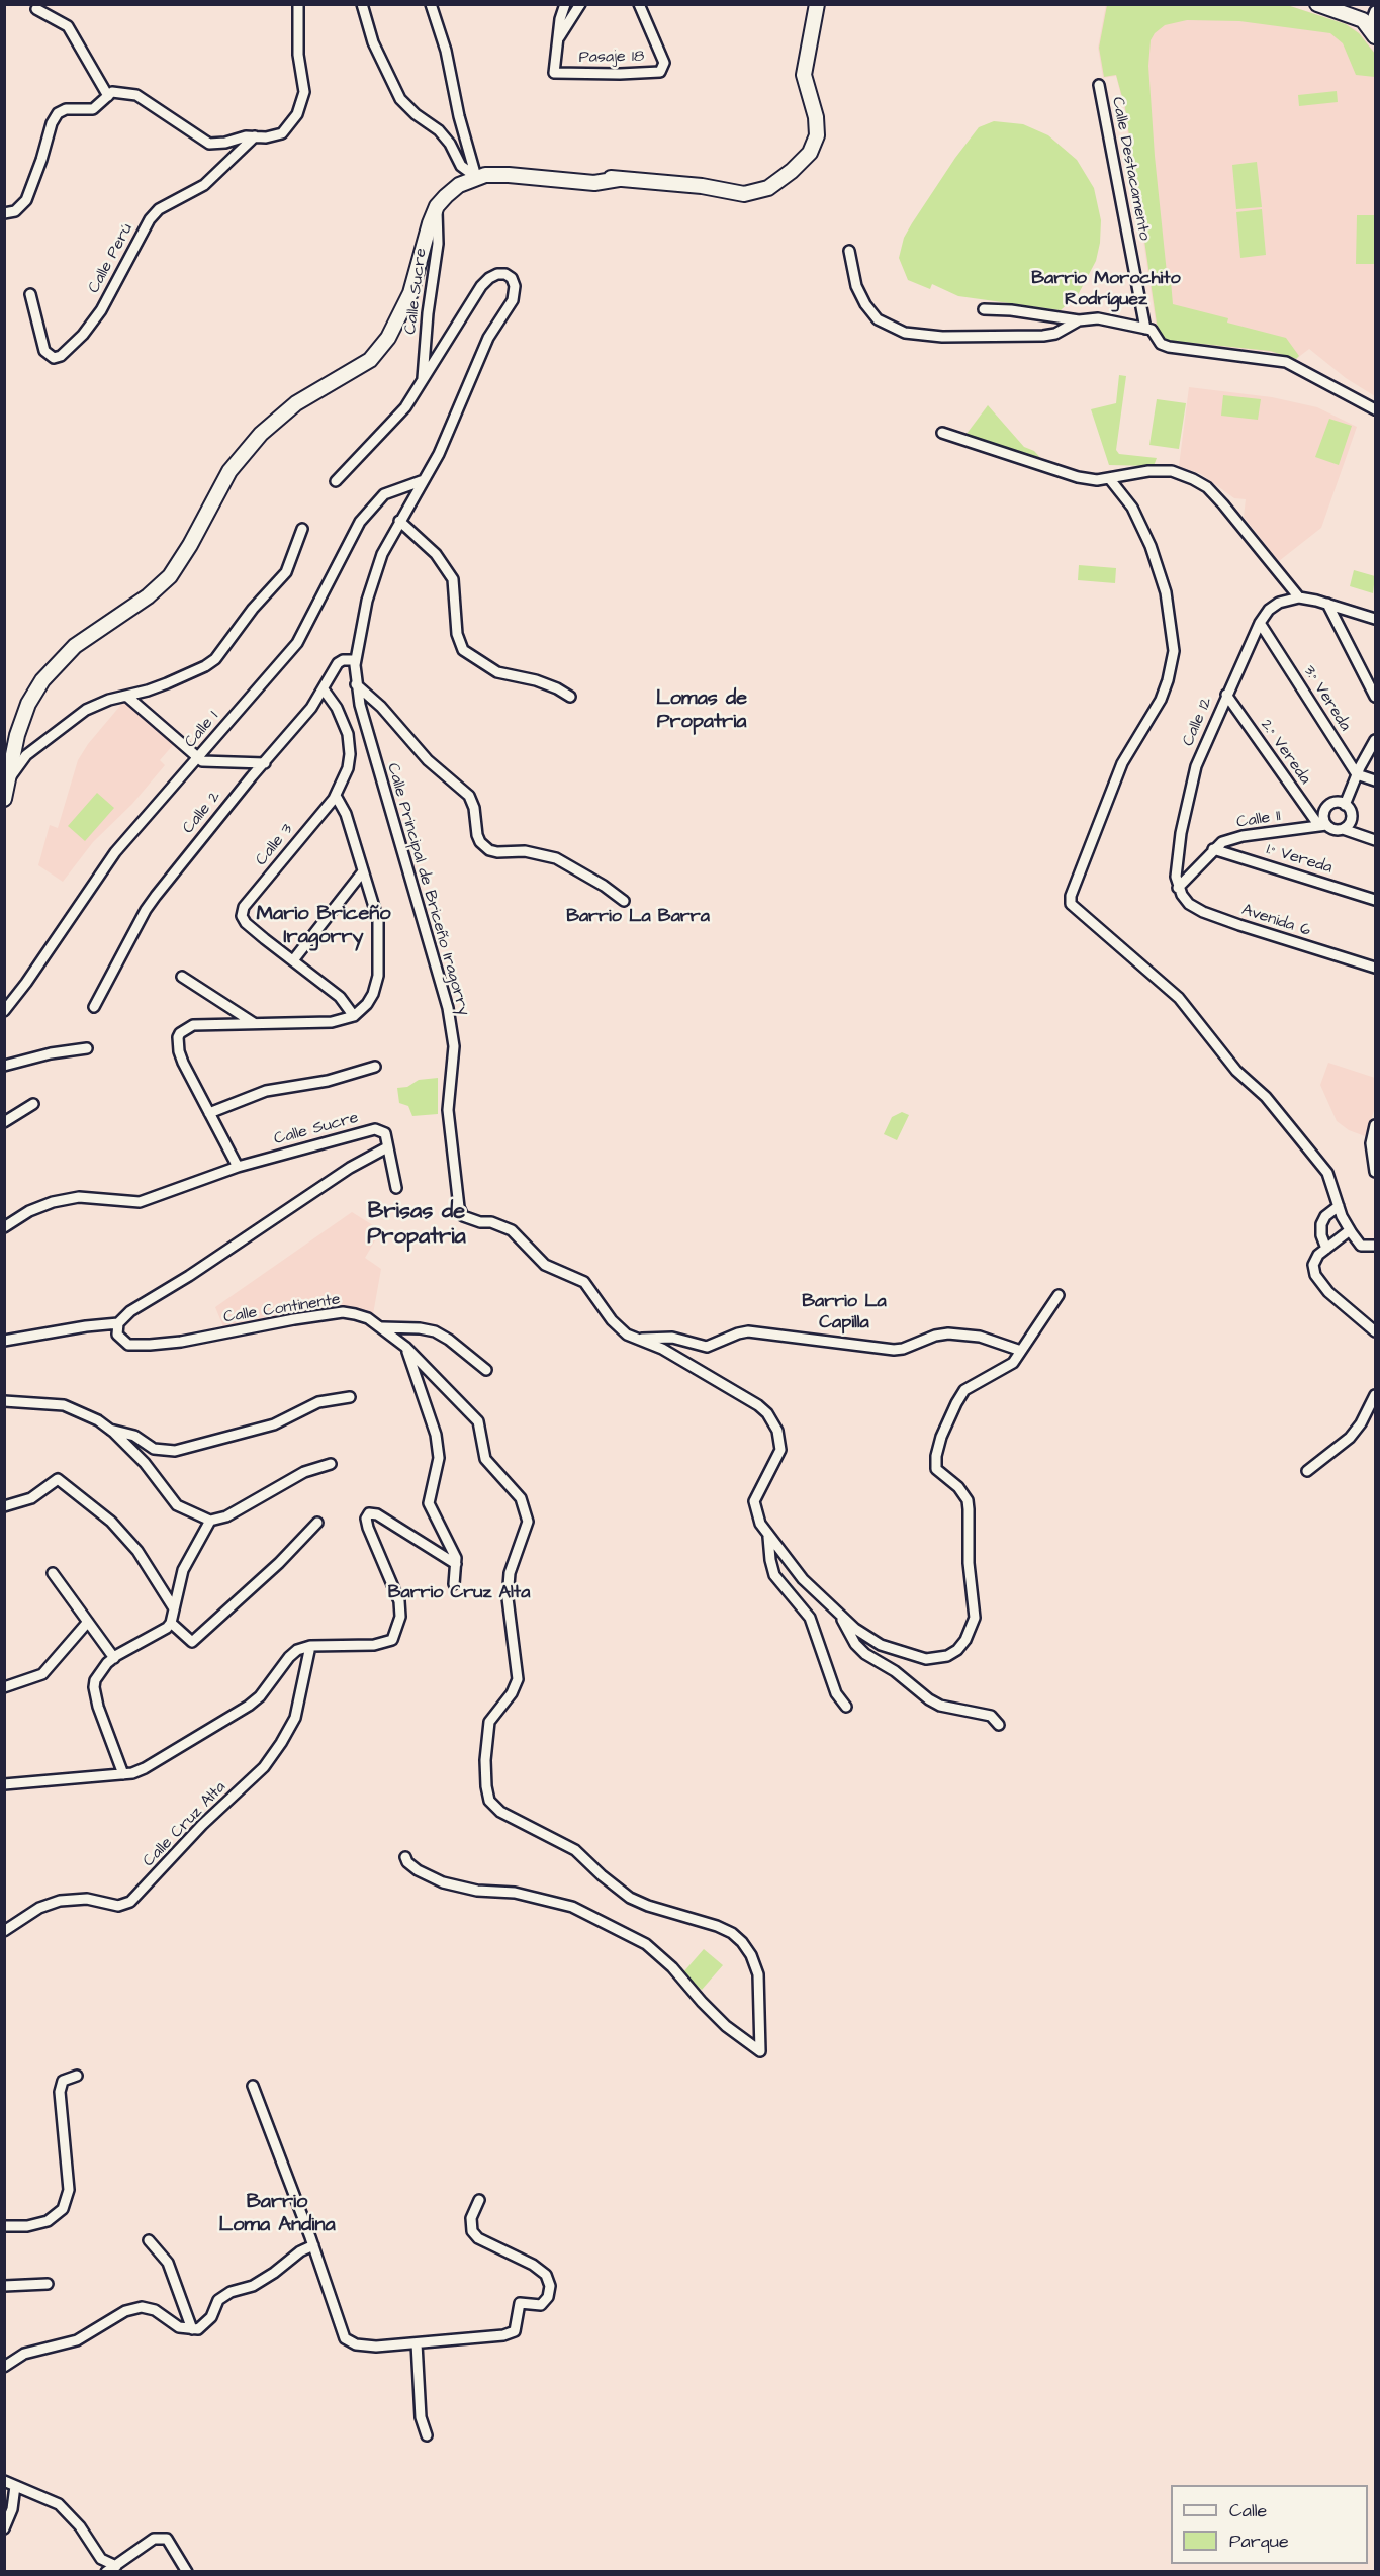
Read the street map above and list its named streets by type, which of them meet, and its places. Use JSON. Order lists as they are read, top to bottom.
{
  "streets": {
    "street": [
      "Pasaje 18",
      "Calle Destacamento",
      "Calle Perú",
      "Calle Sucre",
      "3.° Vereda",
      "Calle 12",
      "Calle 1",
      "2.° Vereda",
      "Calle 2",
      "Calle 11",
      "Calle 3",
      "1.° Vereda",
      "Calle Principal de Briceño Iragorry",
      "Avenida 6",
      "Calle Continente",
      "Calle Cruz Alta"
    ]
  },
  "crossings": [
    ["Calle Sucre", "Calle Principal de Briceño Iragorry"],
    ["3.° Vereda", "Calle 12"],
    ["Calle 12", "2.° Vereda"],
    ["Calle 12", "Calle 11"],
    ["Calle 12", "Avenida 6"],
    ["Calle 1", "Calle Principal de Briceño Iragorry"],
    ["2.° Vereda", "Calle 11"],
    ["Calle 2", "Calle 3"],
    ["Calle 2", "Calle Principal de Briceño Iragorry"],
    ["Calle 11", "1.° Vereda"],
    ["Calle 11", "Avenida 6"]
  ],
  "districts": [
    "Barrio Morochito Rodríguez",
    "Lomas de Propatria",
    "Mario Briceño Iragorry",
    "Barrio La Barra",
    "Brisas de Propatria",
    "Barrio La Capilla",
    "Barrio Cruz Alta",
    "Barrio Loma Andina"
  ],
  "legend": ["Calle", "Parque"]
}
